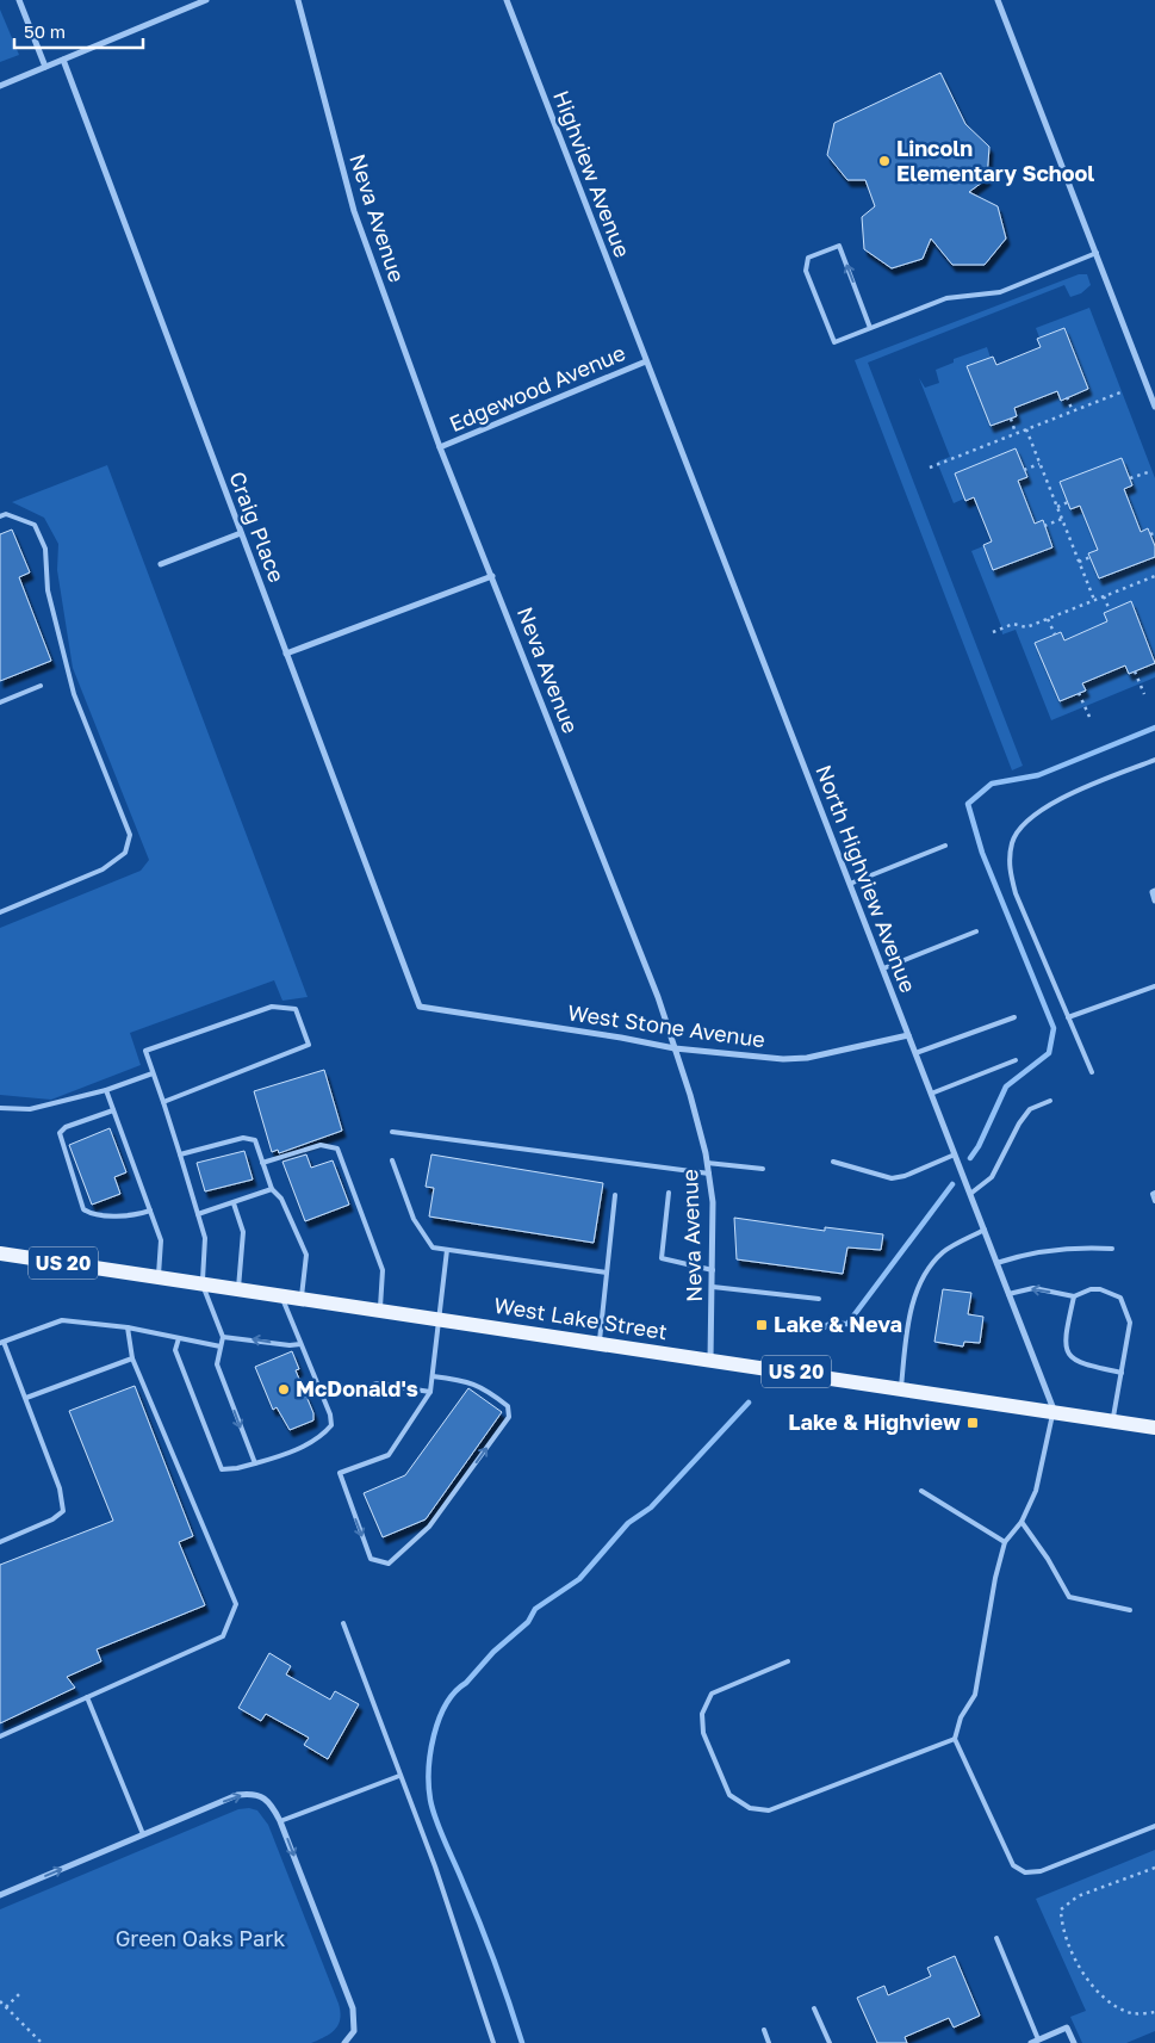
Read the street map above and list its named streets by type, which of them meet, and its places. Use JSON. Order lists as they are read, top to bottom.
{
  "streets": {
    "main road": ["US 20", "West Lake Street"],
    "street": [
      "Highview Avenue",
      "Neva Avenue",
      "Edgewood Avenue",
      "Craig Place",
      "North Highview Avenue",
      "West Stone Avenue"
    ]
  },
  "crossings": [
    ["Highview Avenue", "Edgewood Avenue"],
    ["Highview Avenue", "North Highview Avenue"],
    ["Neva Avenue", "Edgewood Avenue"],
    ["Neva Avenue", "West Stone Avenue"],
    ["Neva Avenue", "West Lake Street"],
    ["Edgewood Avenue", "North Highview Avenue"],
    ["Craig Place", "West Stone Avenue"],
    ["North Highview Avenue", "West Stone Avenue"],
    ["North Highview Avenue", "West Lake Street"]
  ],
  "parks": ["Green Oaks Park"],
  "places": {
    "other": ["Lincoln Elementary School", "McDonald's"],
    "transit": ["Lake & Neva", "Lake & Highview"]
  },
  "scale_bar": "50 m"
}
